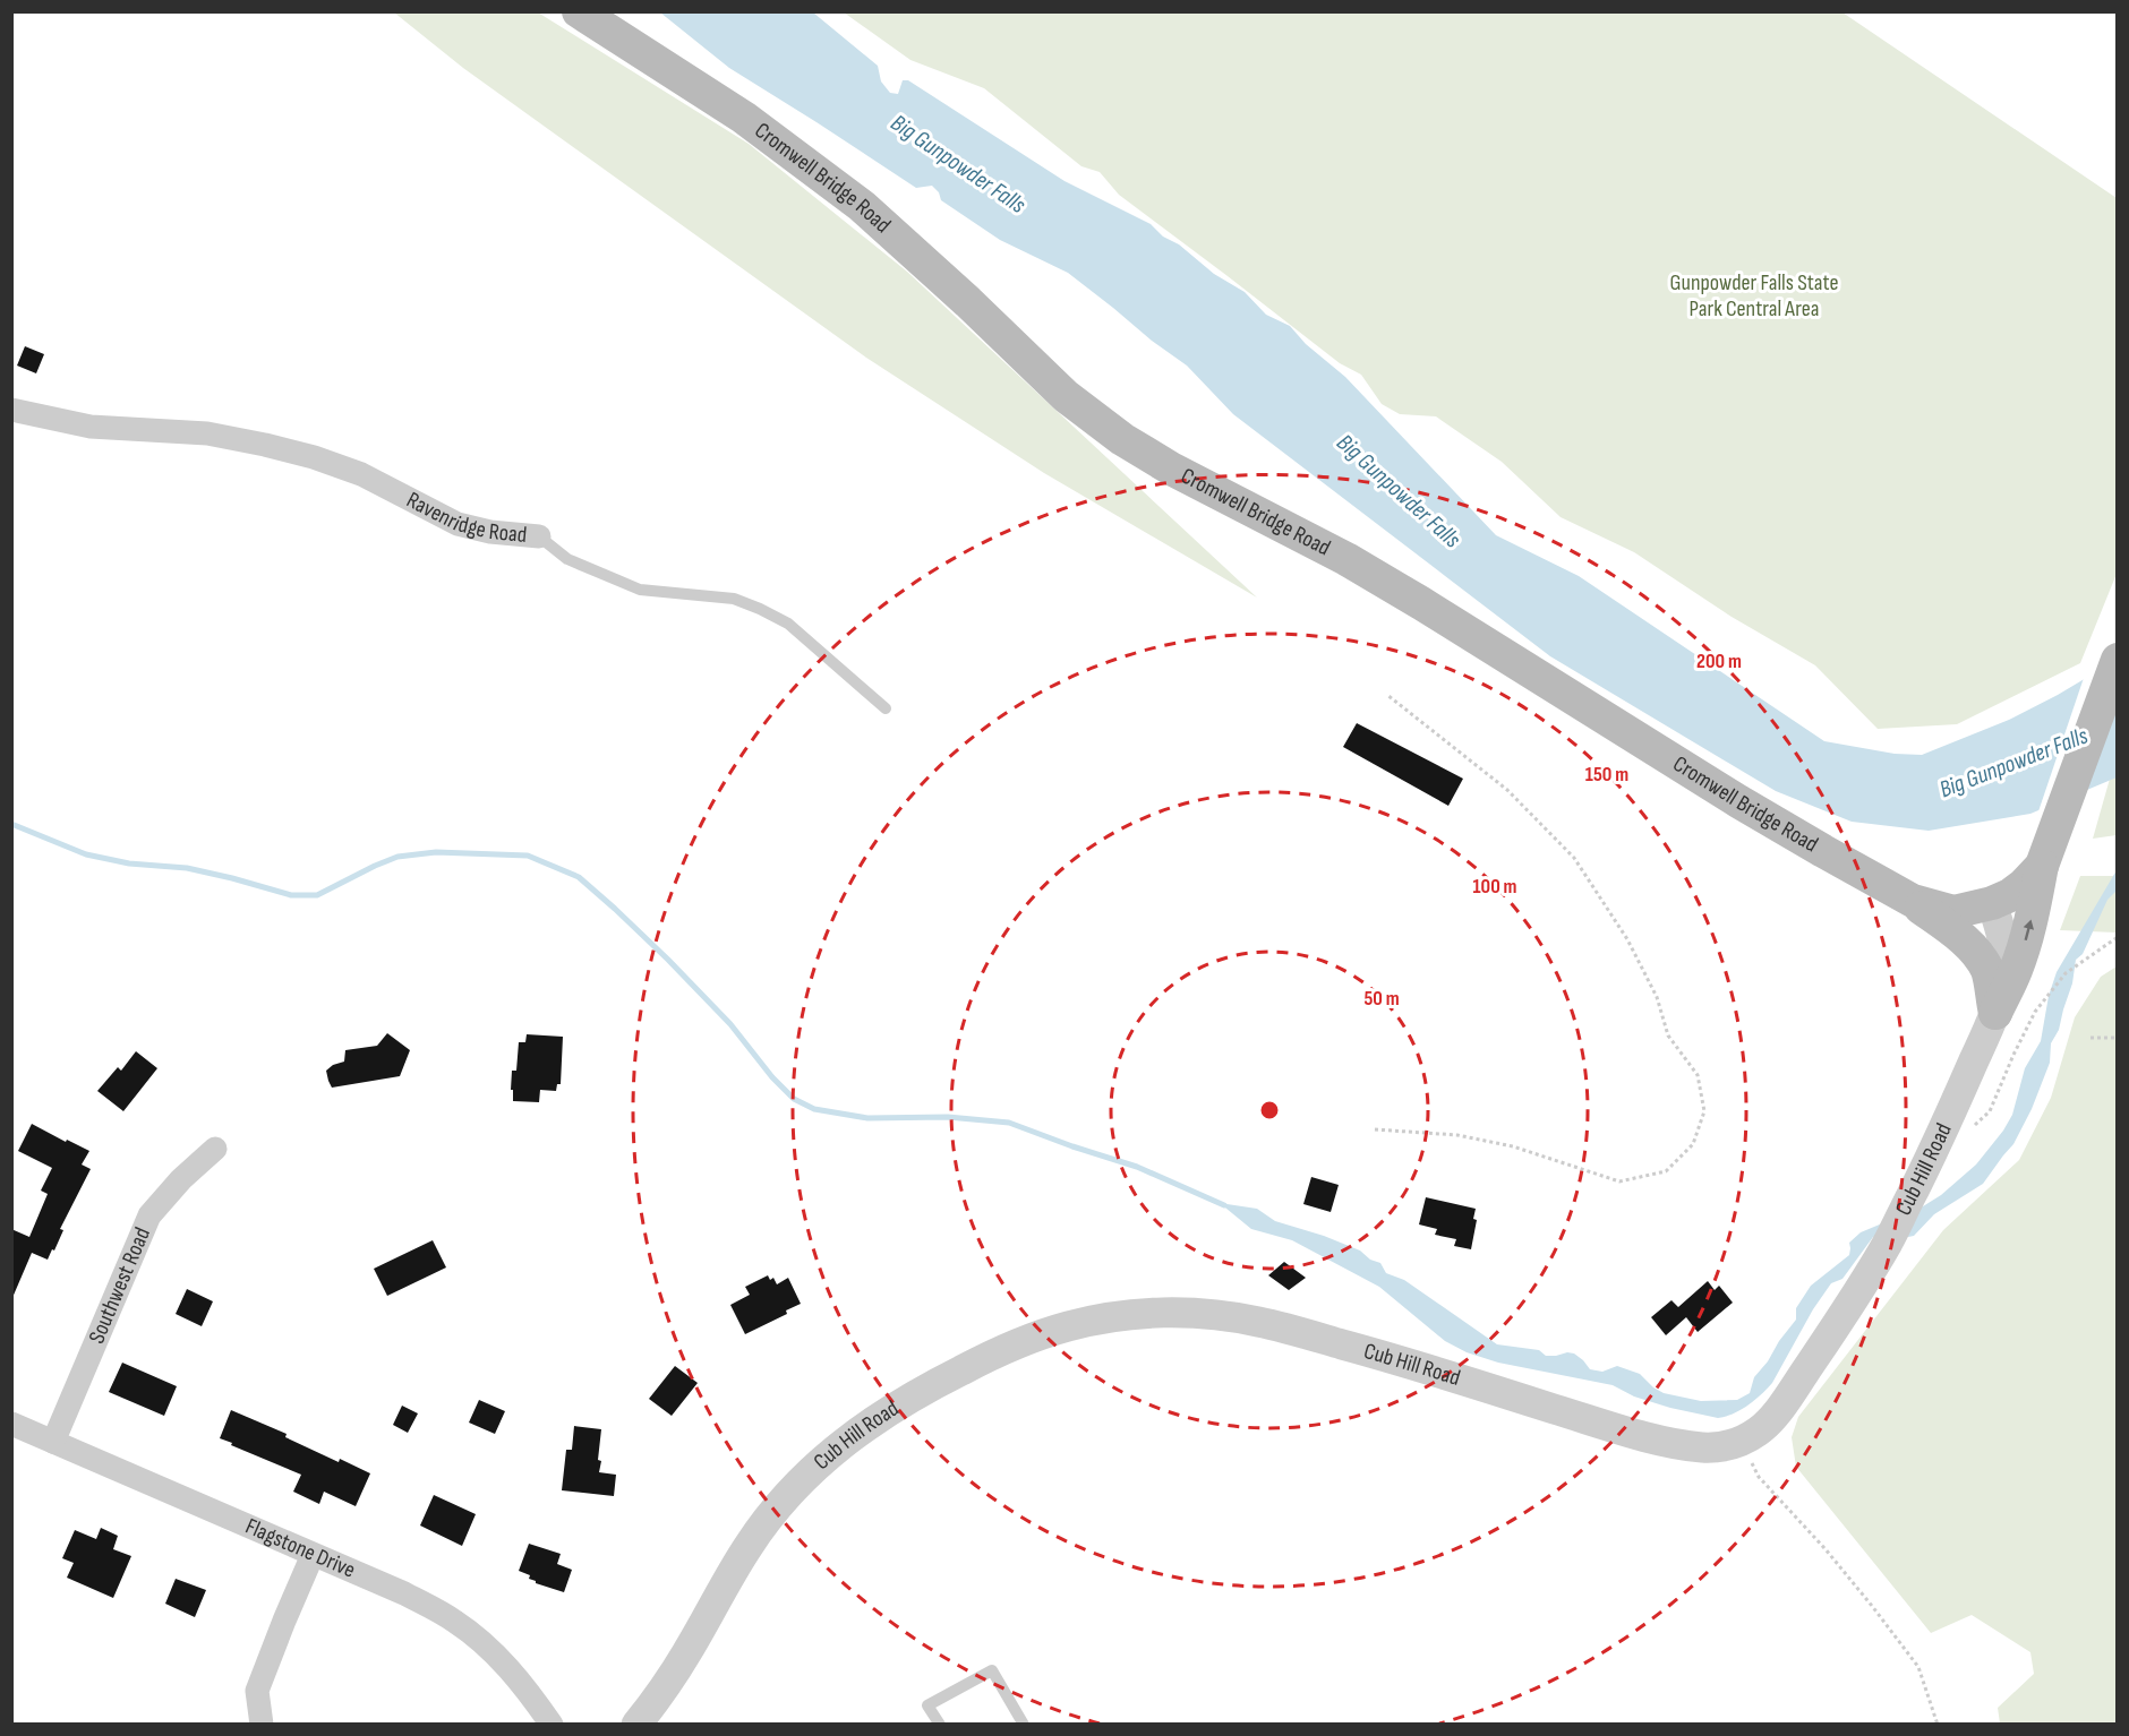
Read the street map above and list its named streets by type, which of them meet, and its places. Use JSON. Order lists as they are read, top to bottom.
{
  "streets": {
    "main road": ["Cromwell Bridge Road"],
    "street": [
      "Ravenridge Road",
      "Cub Hill Road",
      "Southwest Road",
      "Flagstone Drive"
    ]
  },
  "crossings": [
    ["Cromwell Bridge Road", "Cub Hill Road"],
    ["Southwest Road", "Flagstone Drive"]
  ],
  "water": ["Big Gunpowder Falls"],
  "parks": ["Gunpowder Falls State Park Central Area"],
  "rings": [
    "200 m",
    "150 m",
    "100 m",
    "50 m"
  ]
}
